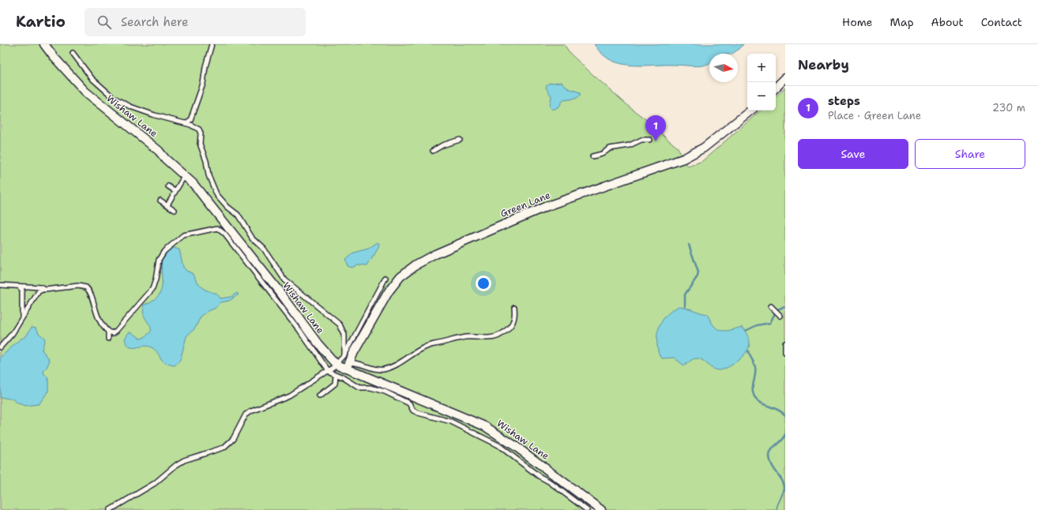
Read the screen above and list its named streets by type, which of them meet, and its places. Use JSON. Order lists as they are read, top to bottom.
{
  "streets": {
    "street": ["Wishaw Lane", "Green Lane"]
  },
  "crossings": [
    ["Wishaw Lane", "Green Lane"]
  ],
  "north": "right",
  "page": {
    "header": "Kartio",
    "search": "Search here",
    "nav": [
      "Home",
      "Map",
      "About",
      "Contact"
    ],
    "heading": "Nearby",
    "map_buttons": ["+", "−"],
    "list": [
      {
        "mark": "1",
        "name": "steps",
        "note": "Place · Green Lane",
        "value": "230 m"
      }
    ],
    "pins": "1",
    "buttons": ["Save", "Share"]
  }
}
